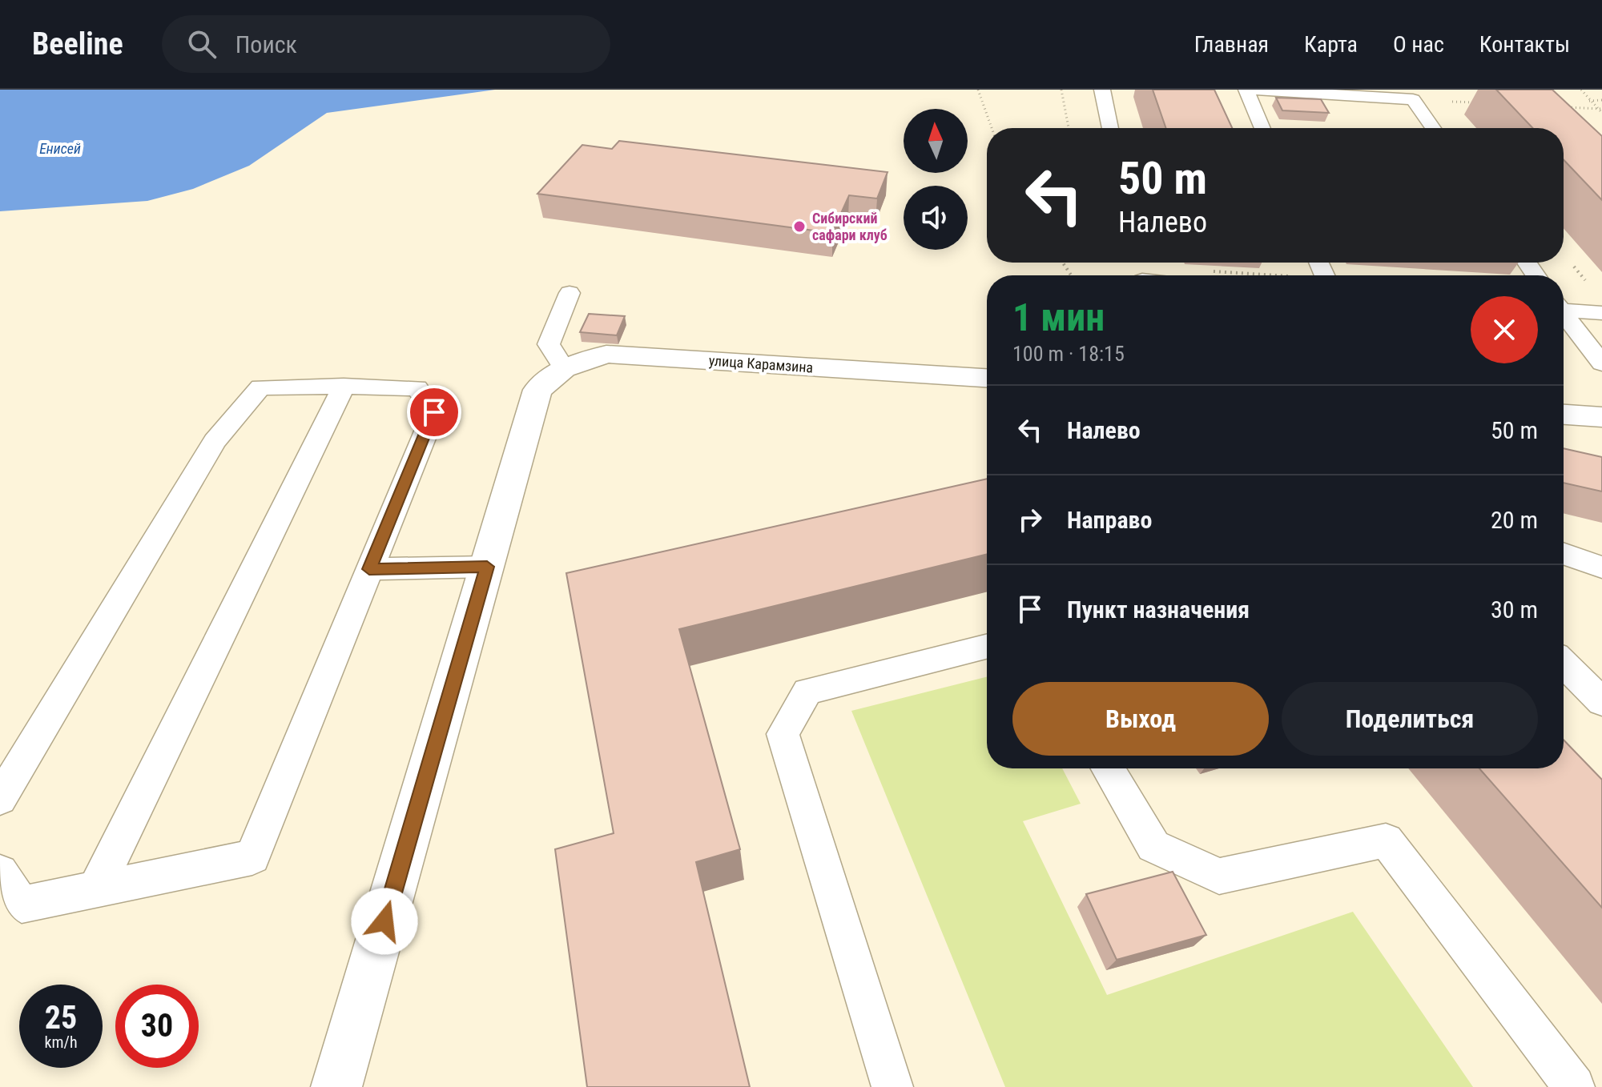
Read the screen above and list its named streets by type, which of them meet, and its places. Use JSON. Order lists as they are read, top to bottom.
{
  "streets": {
    "street": ["улица Карамзина"]
  },
  "water": ["Енисей"],
  "places": ["Сибирский сафари клуб"],
  "north": "top",
  "page": {
    "header": "Beeline",
    "search": "Поиск",
    "nav": [
      "Главная",
      "Карта",
      "О нас",
      "Контакты"
    ],
    "turn": ["50 m", "Налево"],
    "heading": ["1 мин", "100 m · 18:15"],
    "list": [
      {
        "name": "Налево",
        "value": "50 m"
      },
      {
        "name": "Направо",
        "value": "20 m"
      },
      {
        "name": "Пункт назначения",
        "value": "30 m"
      }
    ],
    "buttons": ["Выход", "Поделиться"],
    "speed": "25 km/h",
    "limit": "30"
  }
}
